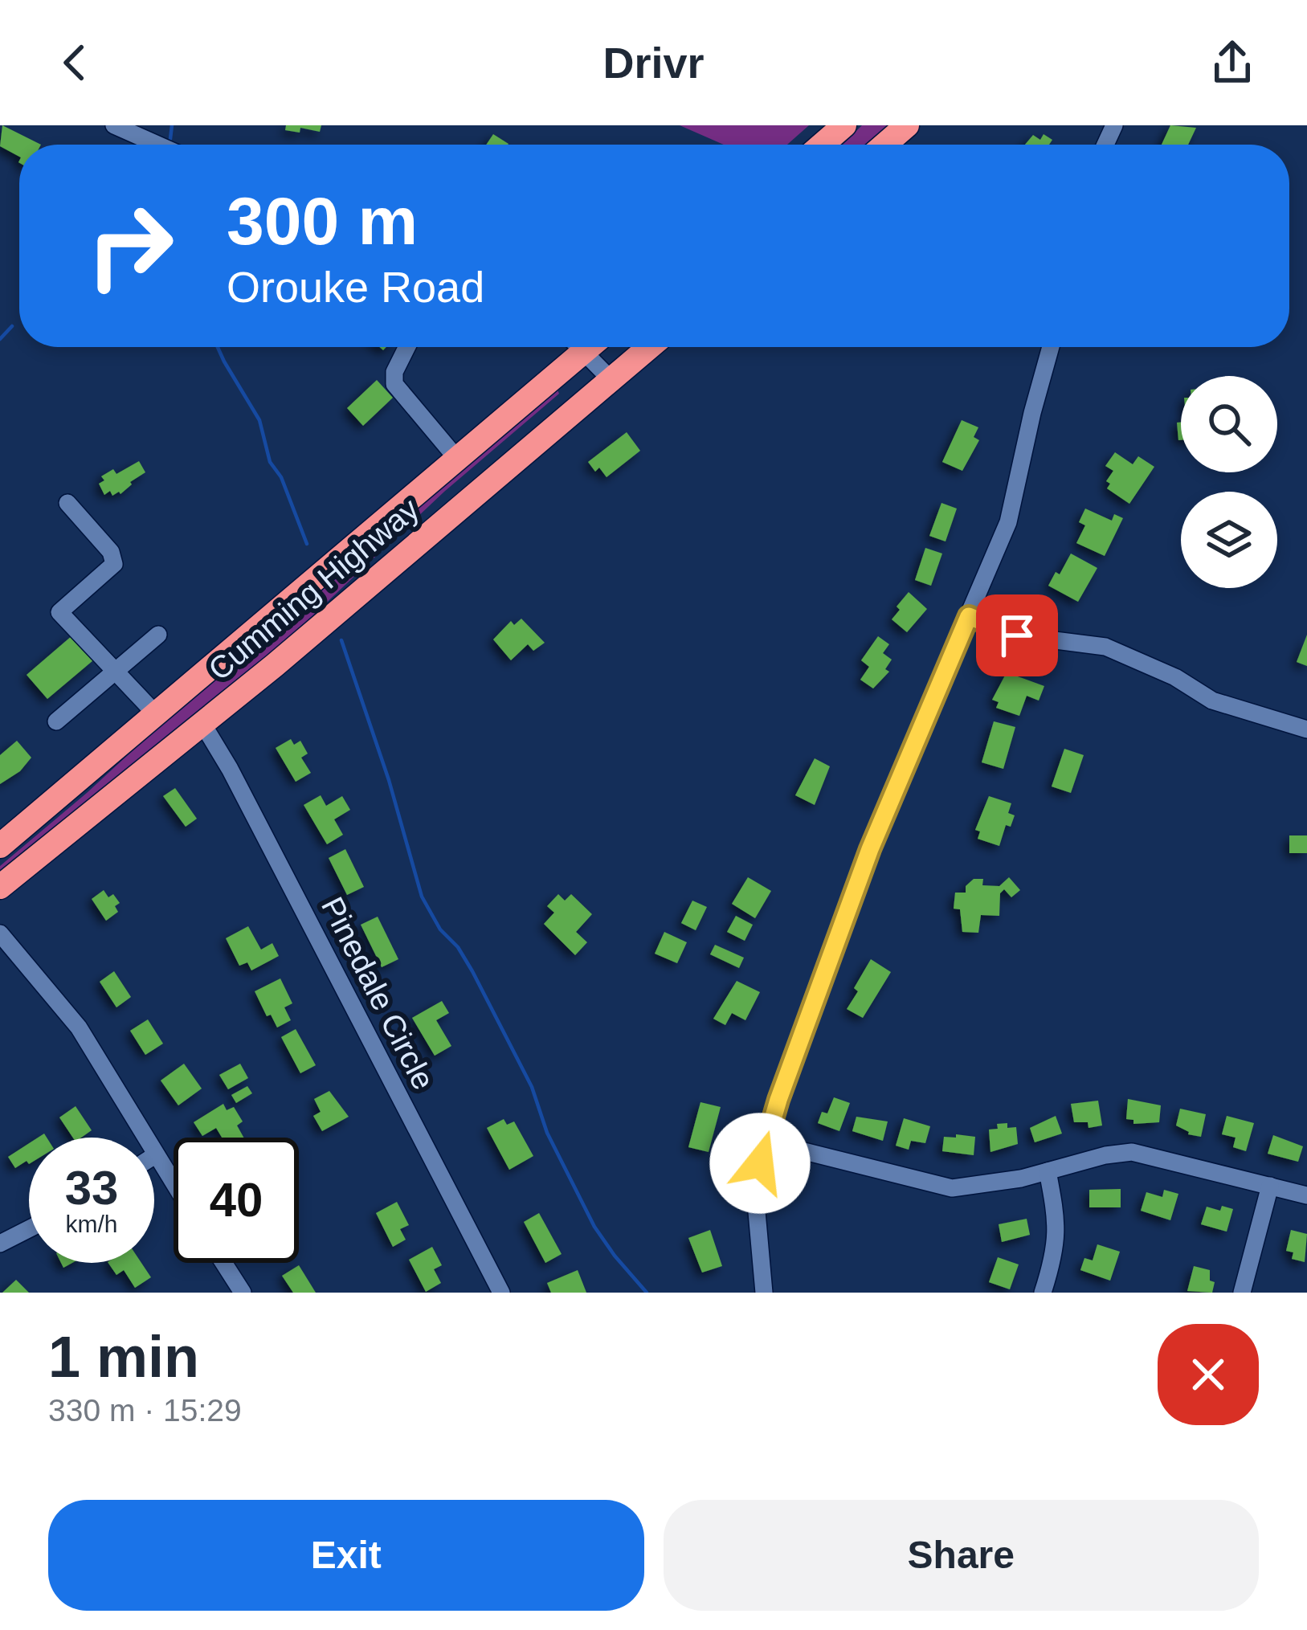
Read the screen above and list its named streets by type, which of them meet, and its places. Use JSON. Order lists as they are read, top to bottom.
{
  "streets": {
    "highway": ["Cumming Highway"],
    "street": ["Pinedale Circle"]
  },
  "crossings": [
    ["Cumming Highway", "Pinedale Circle"]
  ],
  "page": {
    "header": "Drivr",
    "turn": ["300 m", "Orouke Road"],
    "speed": "33 km/h",
    "limit": "40",
    "heading": ["1 min", "330 m · 15:29"],
    "buttons": ["Exit", "Share"]
  }
}
